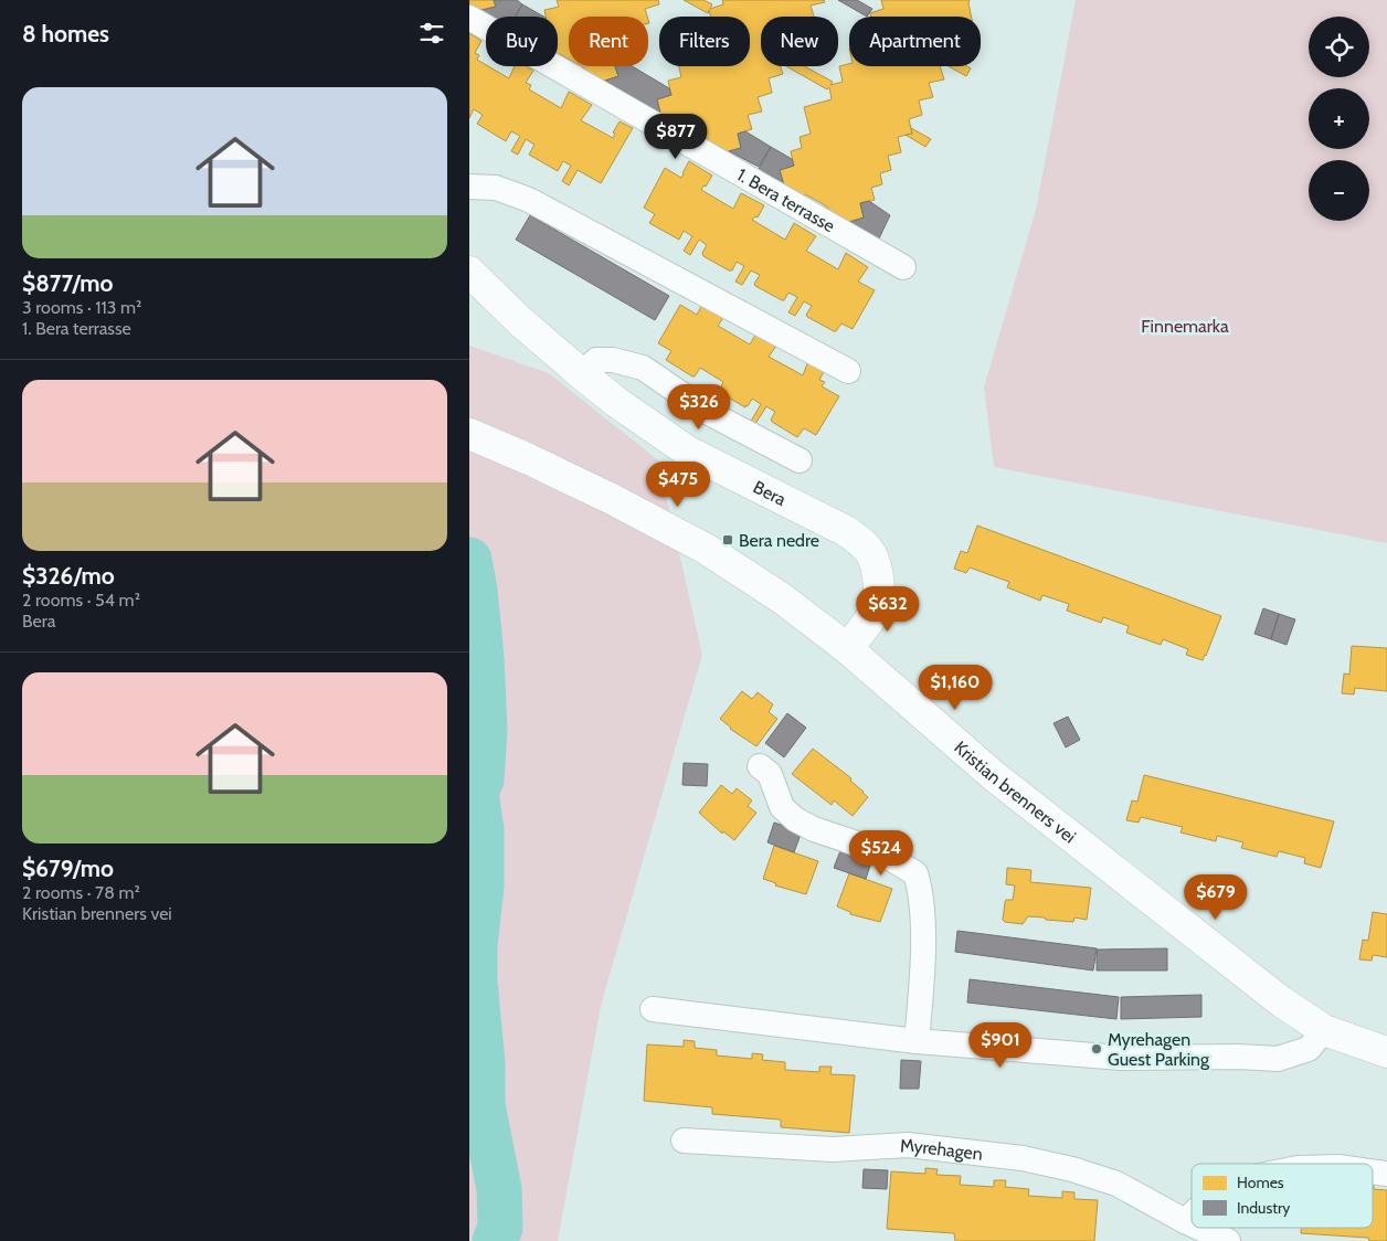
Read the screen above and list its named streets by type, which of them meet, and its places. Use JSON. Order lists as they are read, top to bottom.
{
  "streets": {
    "main road": ["Bera", "Kristian brenners vei"],
    "street": ["1. Bera terrasse", "Myrehagen"]
  },
  "crossings": [
    ["Bera", "Kristian brenners vei"]
  ],
  "parks": ["Finnemarka"],
  "places": {
    "transit": ["Bera nedre"],
    "other": ["Myrehagen Guest Parking"]
  },
  "legend": ["Homes", "Industry"],
  "page": {
    "heading": "8 homes",
    "map_buttons": ["+", "−"],
    "chip": [
      "Buy",
      "Rent",
      "Filters",
      "New",
      "Apartment"
    ],
    "list": [
      {
        "name": "$877/mo",
        "note": "3 rooms · 113 m² · 1. Bera terrasse"
      },
      {
        "name": "$326/mo",
        "note": "2 rooms · 54 m² · Bera"
      },
      {
        "name": "$679/mo",
        "note": "2 rooms · 78 m² · Kristian brenners vei"
      }
    ],
    "price": [
      "$877",
      "$326",
      "$475",
      "$632",
      "$1,160",
      "$524",
      "$679",
      "$901"
    ]
  }
}
